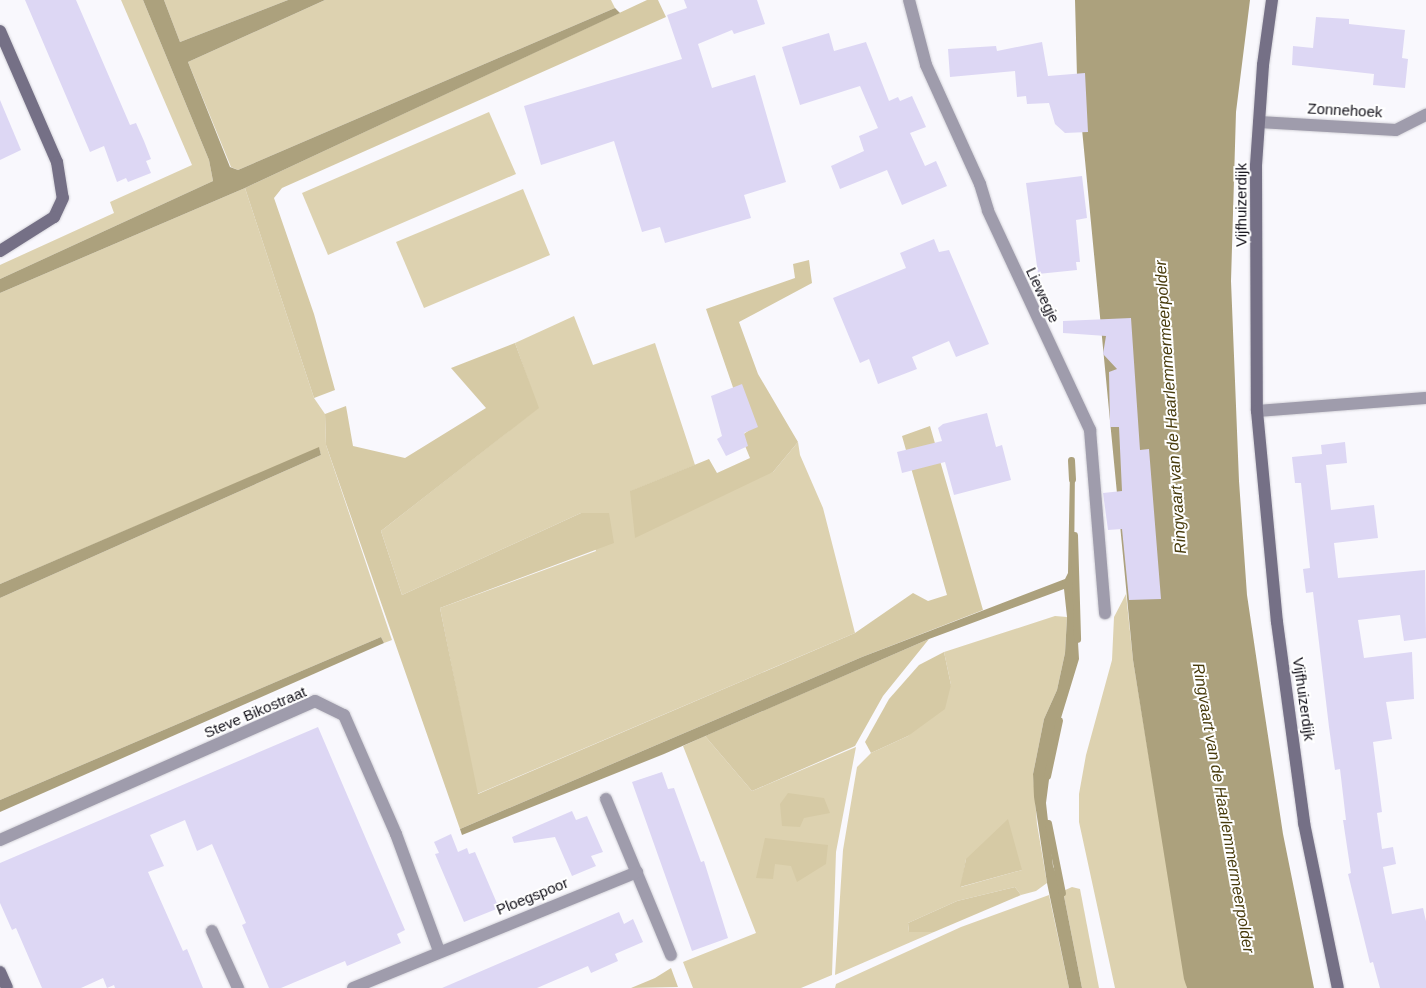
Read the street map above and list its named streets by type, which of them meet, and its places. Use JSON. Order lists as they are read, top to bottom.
{
  "streets": {
    "street": [
      "Zonnehoek",
      "Vijfhuizerdijk",
      "Liewegje",
      "Steve Bikostraat",
      "Ploegspoor"
    ]
  },
  "crossings": [
    ["Zonnehoek", "Vijfhuizerdijk"],
    ["Steve Bikostraat", "Ploegspoor"]
  ],
  "water": ["Ringvaart van de Haarlemmermeerpolder"]
}
